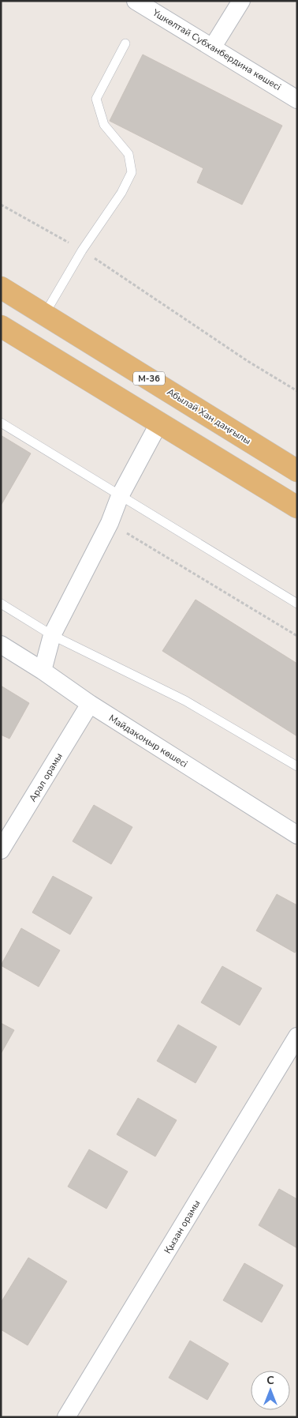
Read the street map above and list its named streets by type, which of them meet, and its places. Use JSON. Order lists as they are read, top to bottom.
{
  "streets": {
    "main road": ["M-36", "Абылай Хан даңғылы"],
    "street": [
      "Үшкөлтай Субханбердина көшесі",
      "Майдақоңыр көшесі",
      "Арал орамы",
      "Қызан орамы"
    ]
  },
  "crossings": [
    ["Майдақоңыр көшесі", "Арал орамы"]
  ],
  "north": "top"
}
